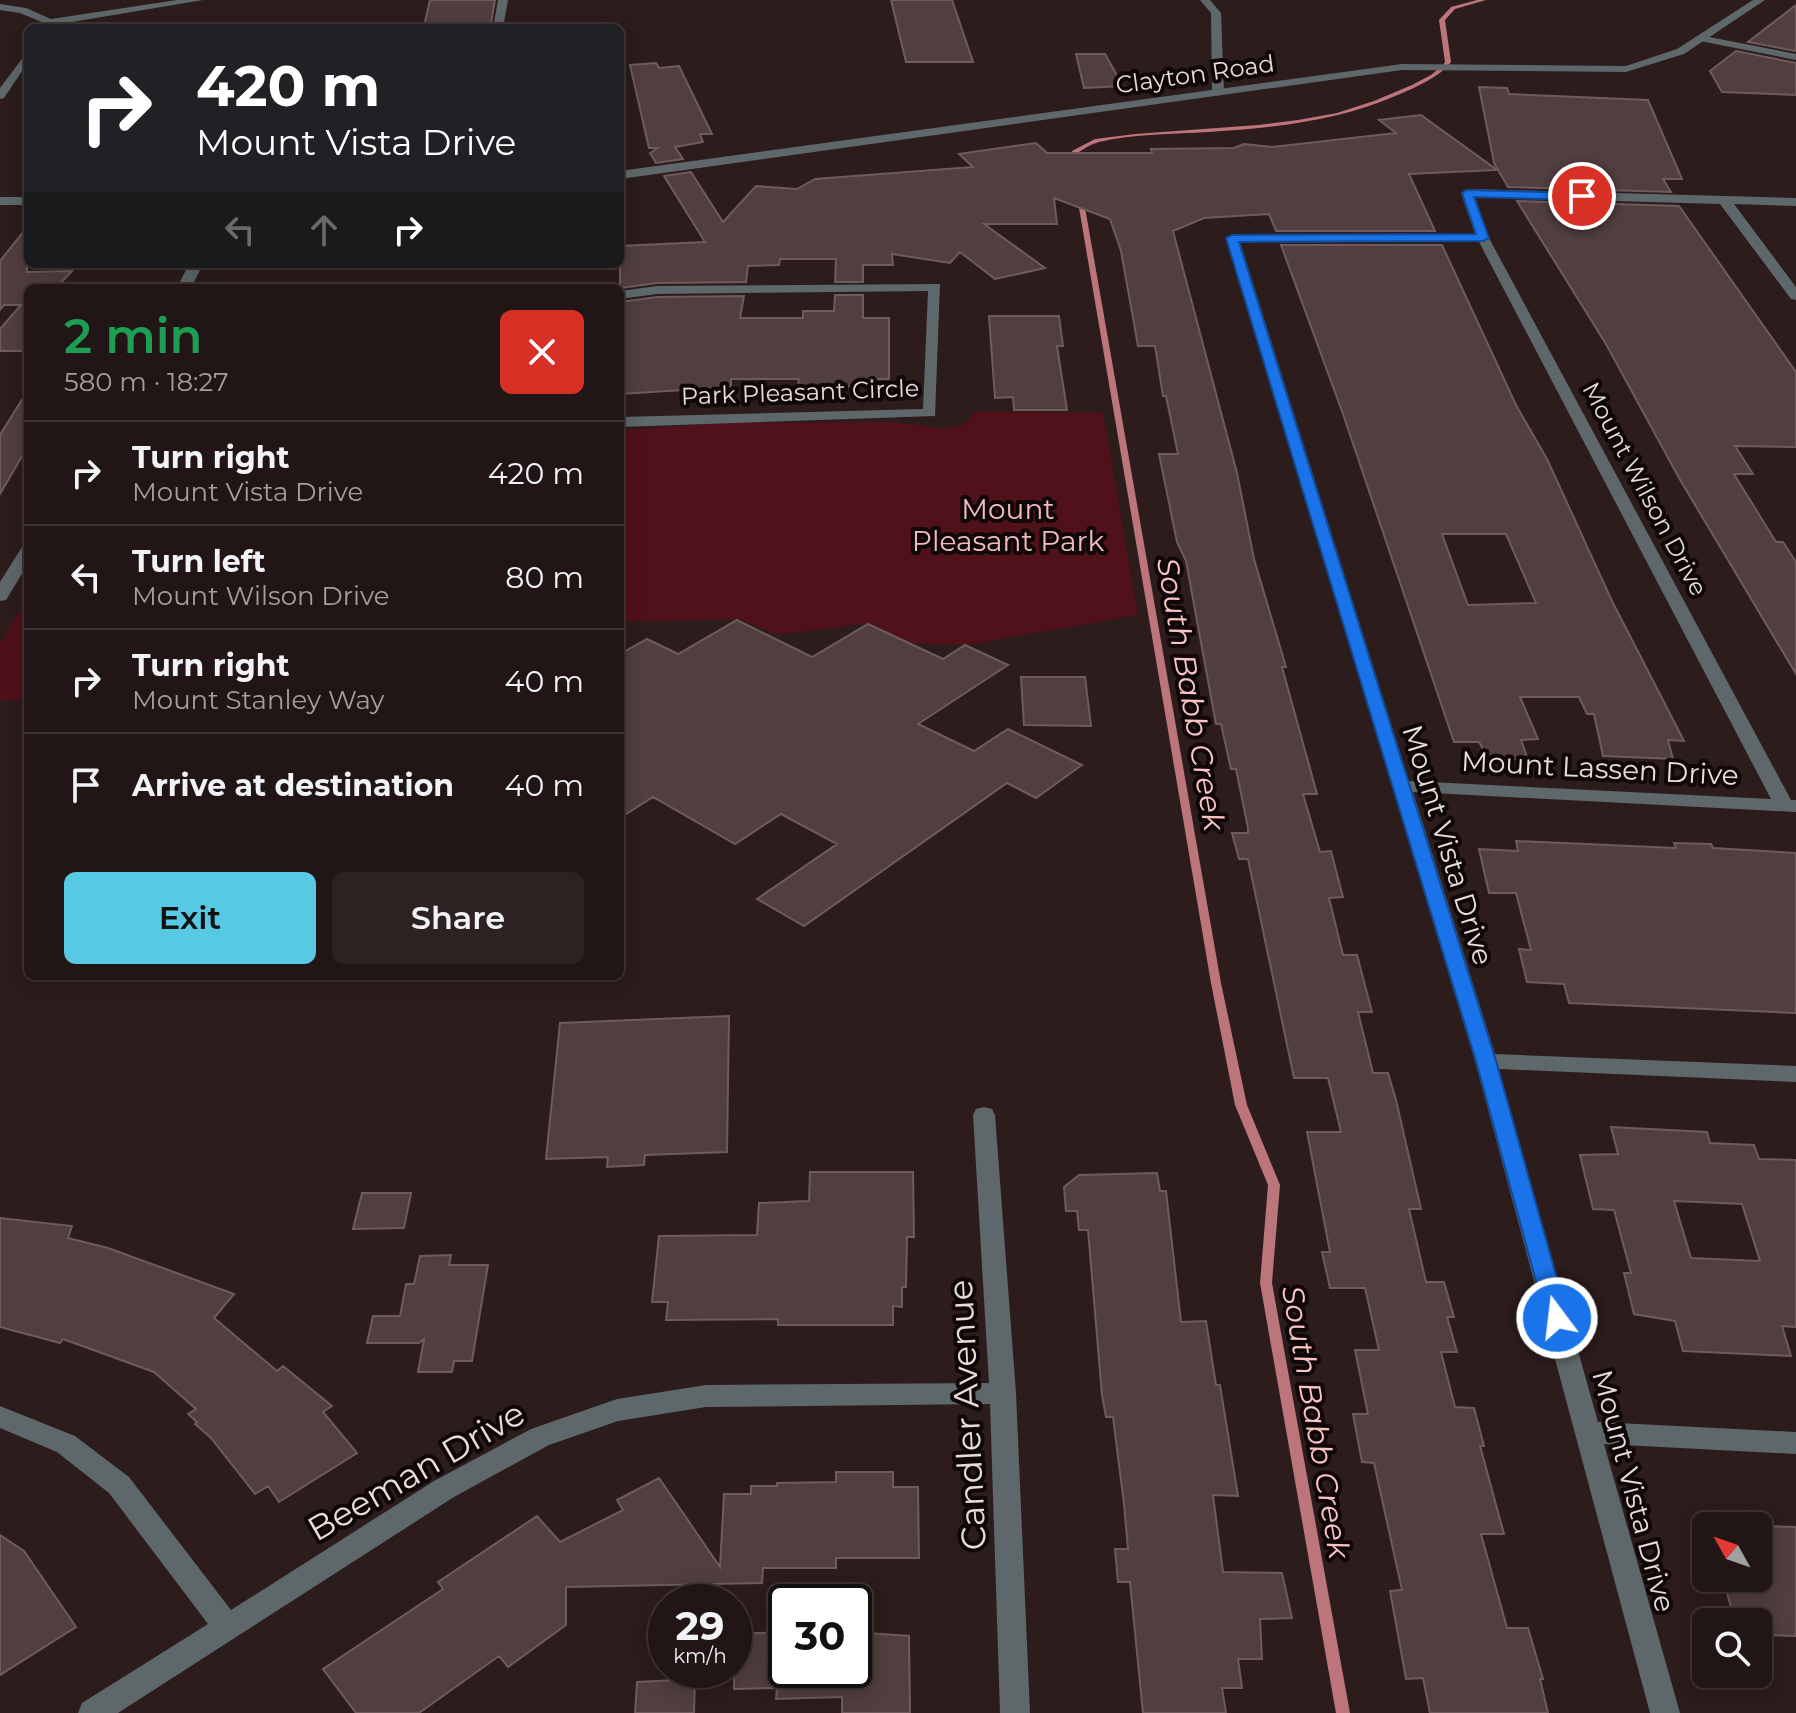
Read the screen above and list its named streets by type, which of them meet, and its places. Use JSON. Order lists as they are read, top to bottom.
{
  "streets": {
    "street": [
      "Clayton Road",
      "Park Pleasant Circle",
      "Mount Wilson Drive",
      "Mount Lassen Drive",
      "Mount Vista Drive",
      "Candler Avenue",
      "Beeman Drive"
    ]
  },
  "crossings": [
    ["Mount Wilson Drive", "Mount Lassen Drive"],
    ["Mount Wilson Drive", "Mount Vista Drive"],
    ["Mount Lassen Drive", "Mount Vista Drive"],
    ["Candler Avenue", "Beeman Drive"]
  ],
  "water": ["South Babb Creek"],
  "parks": ["Mount Pleasant Park"],
  "north": "top left",
  "page": {
    "turn": ["420 m", "Mount Vista Drive"],
    "heading": ["2 min", "580 m · 18:27"],
    "list": [
      {
        "name": "Turn right",
        "note": "Mount Vista Drive",
        "value": "420 m"
      },
      {
        "name": "Turn left",
        "note": "Mount Wilson Drive",
        "value": "80 m"
      },
      {
        "name": "Turn right",
        "note": "Mount Stanley Way",
        "value": "40 m"
      },
      {
        "name": "Arrive at destination",
        "value": "40 m"
      }
    ],
    "buttons": ["Exit", "Share"],
    "speed": "29 km/h",
    "limit": "30"
  }
}
